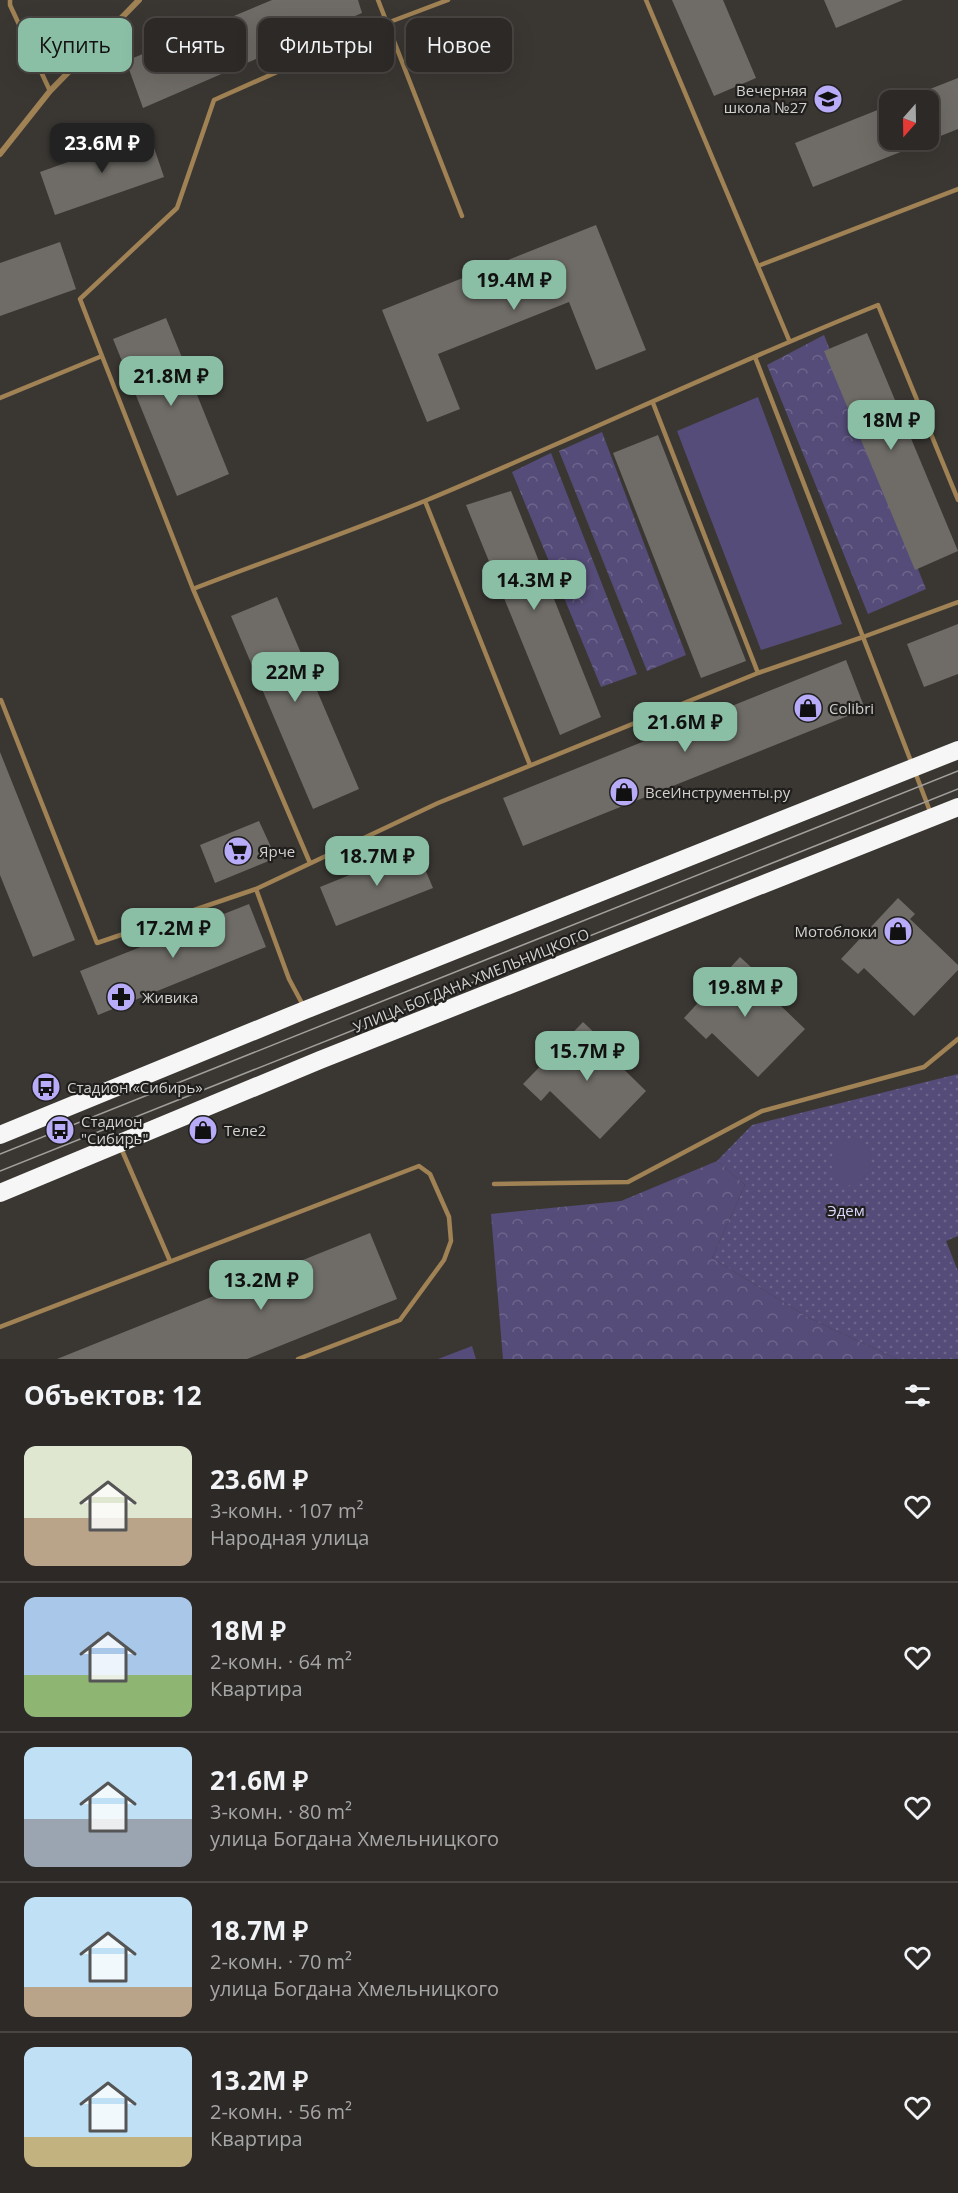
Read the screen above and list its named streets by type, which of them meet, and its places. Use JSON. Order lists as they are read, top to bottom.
{
  "streets": {
    "highway": ["УЛИЦА БОГДАНА ХМЕЛЬНИЦКОГО"]
  },
  "parks": ["Эдем"],
  "places": {
    "school or university": ["Вечерняя школа №27"],
    "shop": [
      "Colibri",
      "ВсеИнструменты.ру",
      "Мотоблоки",
      "Теле2"
    ],
    "supermarket": ["Ярче"],
    "pharmacy": ["Живика"],
    "bus stop": ["Стадион «Сибирь»", "Стадион \"Сибирь\""]
  },
  "north": "bottom",
  "page": {
    "chip": [
      "Купить",
      "Снять",
      "Фильтры",
      "Новое"
    ],
    "price": [
      "23.6M ₽",
      "19.4M ₽",
      "21.8M ₽",
      "18M ₽",
      "14.3M ₽",
      "22M ₽",
      "21.6M ₽",
      "18.7M ₽",
      "17.2M ₽",
      "19.8M ₽",
      "15.7M ₽",
      "13.2M ₽"
    ],
    "heading": "Объектов: 12",
    "list": [
      {
        "name": "23.6M ₽",
        "note": "3-комн. · 107 m² · Народная улица"
      },
      {
        "name": "18M ₽",
        "note": "2-комн. · 64 m² · Квартира"
      },
      {
        "name": "21.6M ₽",
        "note": "3-комн. · 80 m² · улица Богдана Хмельницкого"
      },
      {
        "name": "18.7M ₽",
        "note": "2-комн. · 70 m² · улица Богдана Хмельницкого"
      },
      {
        "name": "13.2M ₽",
        "note": "2-комн. · 56 m² · Квартира"
      }
    ]
  }
}
